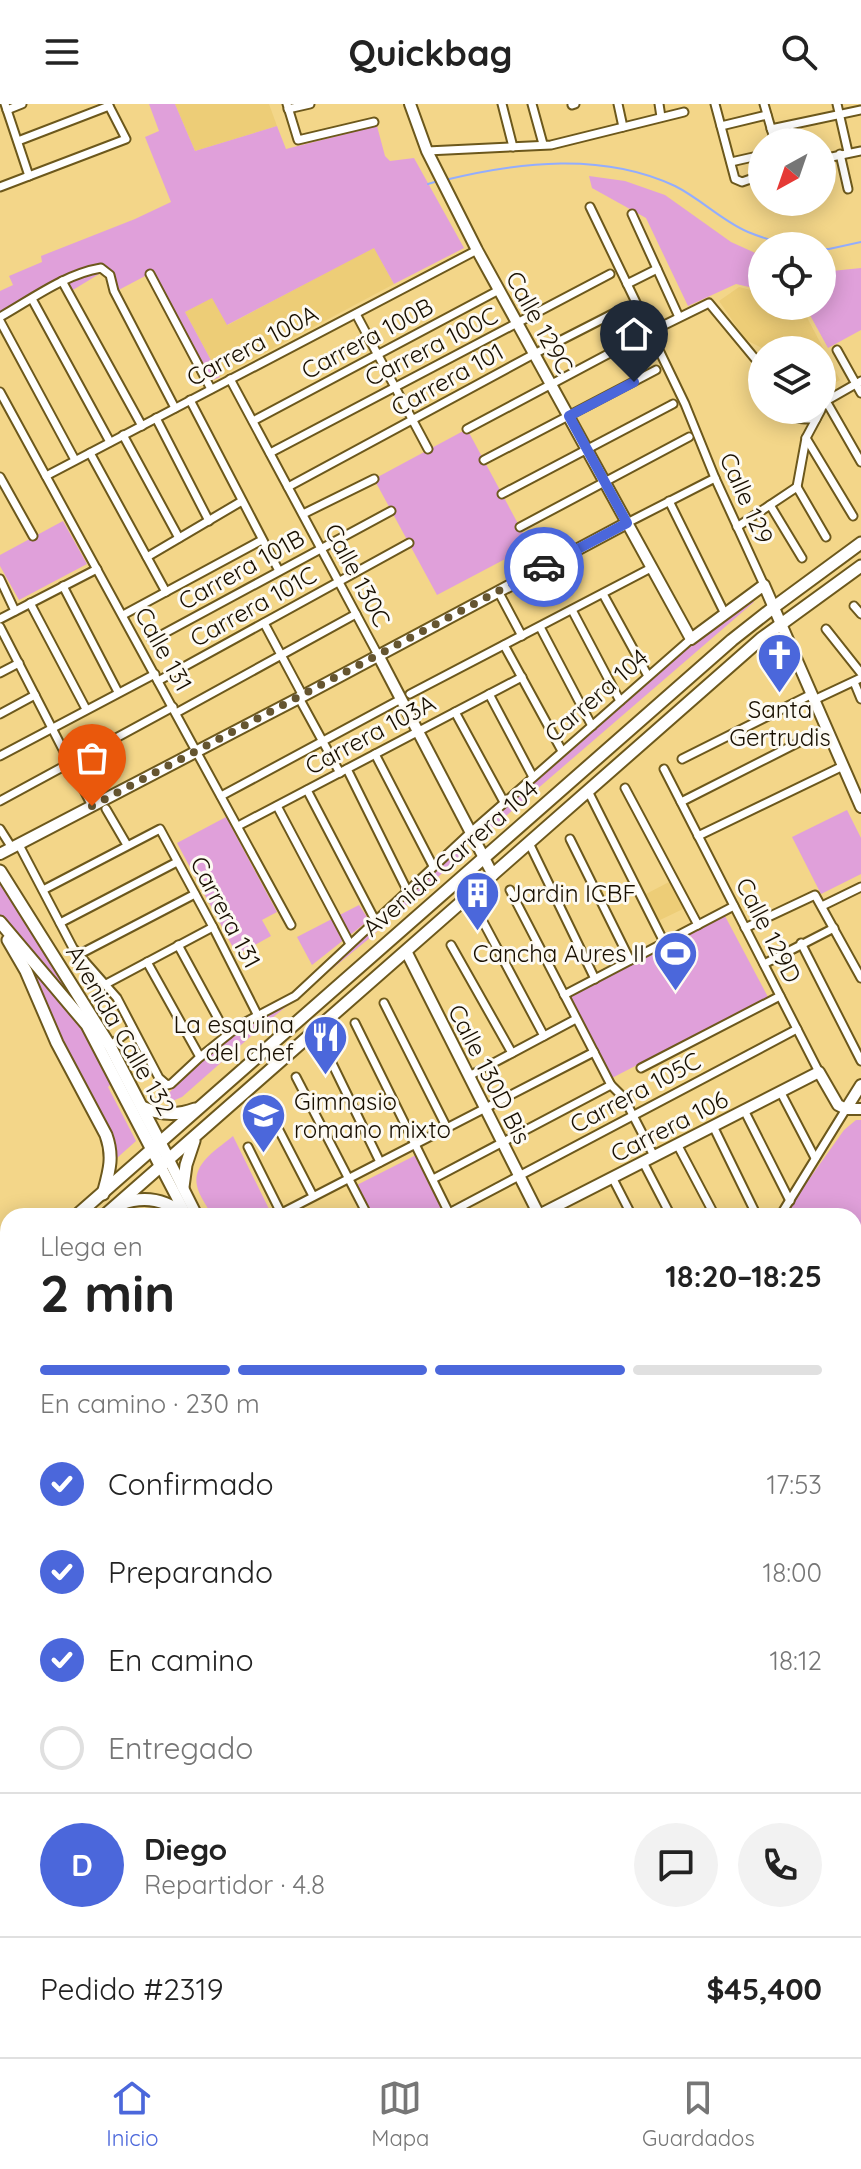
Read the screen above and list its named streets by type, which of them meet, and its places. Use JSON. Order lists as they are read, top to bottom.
{
  "streets": {
    "main road": ["Avenida Carrera 104", "Avenida Calle 132"],
    "street": [
      "Calle 129C",
      "Carrera 100B",
      "Carrera 100A",
      "Carrera 100C",
      "Carrera 101",
      "Calle 129",
      "Carrera 101B",
      "Calle 130C",
      "Carrera 101C",
      "Calle 131",
      "Carrera 104",
      "Carrera 103A",
      "Carrera 131",
      "Calle 129D",
      "Calle 130D Bis",
      "Carrera 105C",
      "Carrera 106"
    ]
  },
  "crossings": [
    ["Calle 129C", "Carrera 100B"],
    ["Calle 129C", "Carrera 100A"],
    ["Calle 129C", "Carrera 100C"],
    ["Calle 129C", "Carrera 101"],
    ["Calle 129C", "Carrera 104"],
    ["Carrera 100B", "Calle 130C"],
    ["Carrera 100A", "Calle 130C"],
    ["Carrera 100A", "Calle 131"],
    ["Carrera 100C", "Calle 130C"],
    ["Carrera 101", "Calle 130C"],
    ["Calle 129", "Carrera 104"],
    ["Calle 129", "Avenida Carrera 104"],
    ["Carrera 101B", "Calle 130C"],
    ["Calle 130C", "Carrera 101C"],
    ["Calle 130C", "Carrera 104"],
    ["Calle 130C", "Carrera 103A"],
    ["Calle 130C", "Avenida Carrera 104"],
    ["Carrera 101C", "Calle 131"],
    ["Calle 131", "Carrera 103A"],
    ["Carrera 104", "Carrera 131"],
    ["Avenida Carrera 104", "Avenida Calle 132"],
    ["Avenida Carrera 104", "Calle 130D Bis"],
    ["Calle 129D", "Carrera 105C"],
    ["Calle 129D", "Carrera 106"],
    ["Calle 130D Bis", "Carrera 105C"]
  ],
  "places": {
    "church": ["Santa Gertrudis"],
    "building": ["Jardin ICBF"],
    "sports": ["Cancha Aures II"],
    "restaurant": ["La esquina del chef"],
    "school or university": ["Gimnasio romano mixto"]
  },
  "north": "bottom left",
  "page": {
    "header": "Quickbag",
    "heading": ["2 min", "Llega en", "18:20–18:25"],
    "panel": [
      "Diego",
      "Repartidor · 4.8",
      "Pedido #2319",
      "$45,400"
    ],
    "bar": "En camino · 230 m",
    "list": [
      ["Confirmado", "17:53"],
      ["Preparando", "18:00"],
      ["En camino", "18:12"],
      "Entregado"
    ],
    "round": "D",
    "tabs": ["Inicio", "Mapa", "Guardados"]
  }
}
